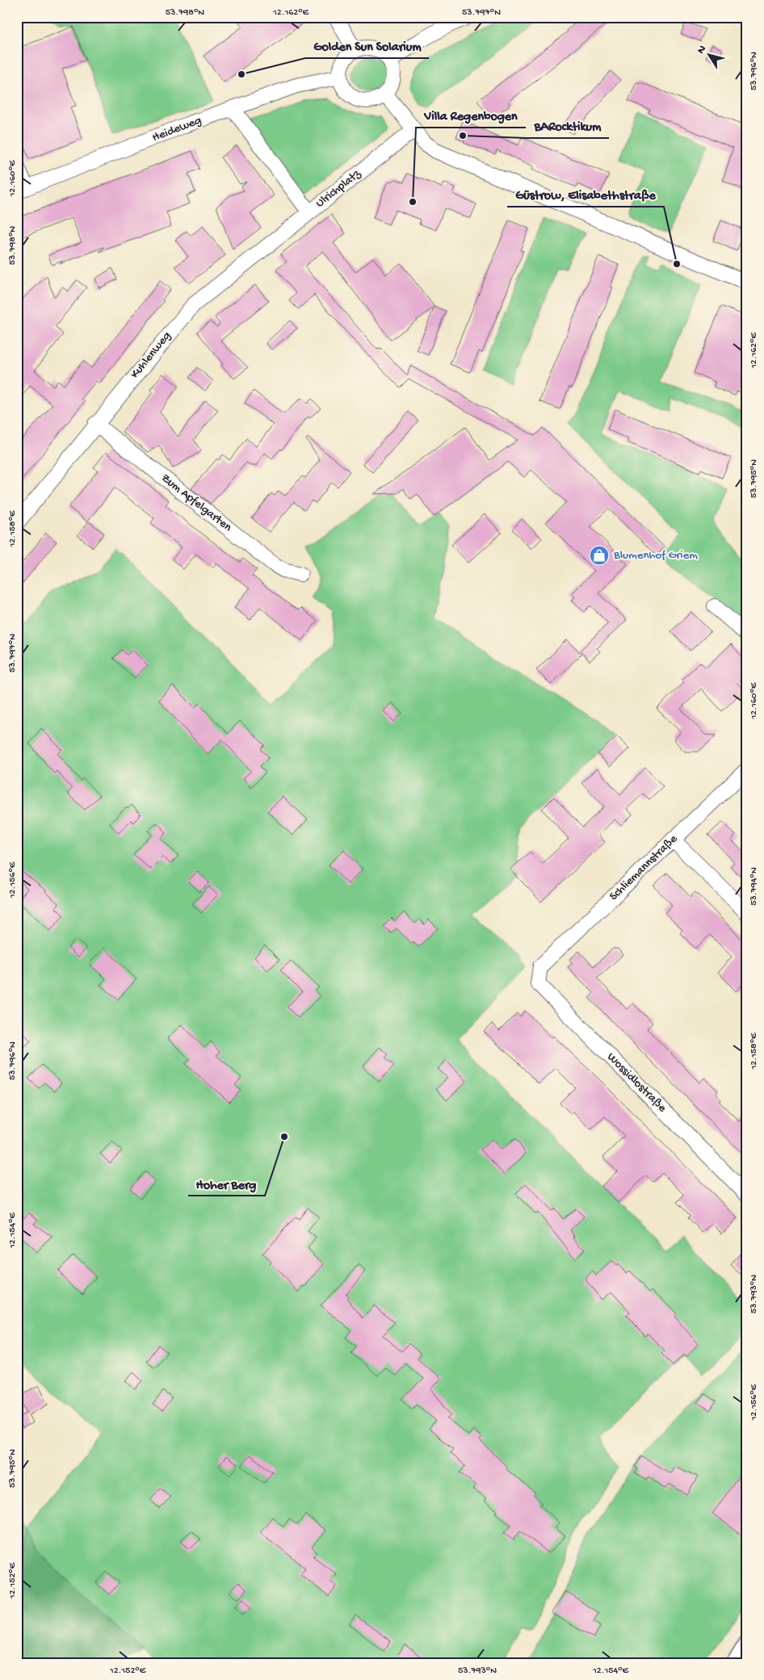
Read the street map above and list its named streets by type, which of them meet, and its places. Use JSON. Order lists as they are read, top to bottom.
{
  "streets": {
    "street": [
      "Heideweg",
      "Ulrichplatz",
      "Kuhlenweg",
      "Zum Apfelgarten",
      "Schliemannstraße",
      "Wossidlostraße"
    ]
  },
  "crossings": [
    ["Heideweg", "Ulrichplatz"],
    ["Ulrichplatz", "Kuhlenweg"],
    ["Kuhlenweg", "Zum Apfelgarten"],
    ["Schliemannstraße", "Wossidlostraße"]
  ],
  "places": {
    "other": [
      "Golden Sun Solarium",
      "BARocktikum",
      "Villa Regenbogen",
      "Güstrow, Elisabethstraße",
      "Hoher Berg"
    ],
    "shop": ["Blumenhof Griem"]
  },
  "north": "top left",
  "coordinates": [
    "53.798°N",
    "12.162°E",
    "53.797°N",
    "53.796°N",
    "12.160°E",
    "53.795°N",
    "12.158°E",
    "12.156°E",
    "53.794°N",
    "12.154°E",
    "53.793°N",
    "12.152°E"
  ]
}
